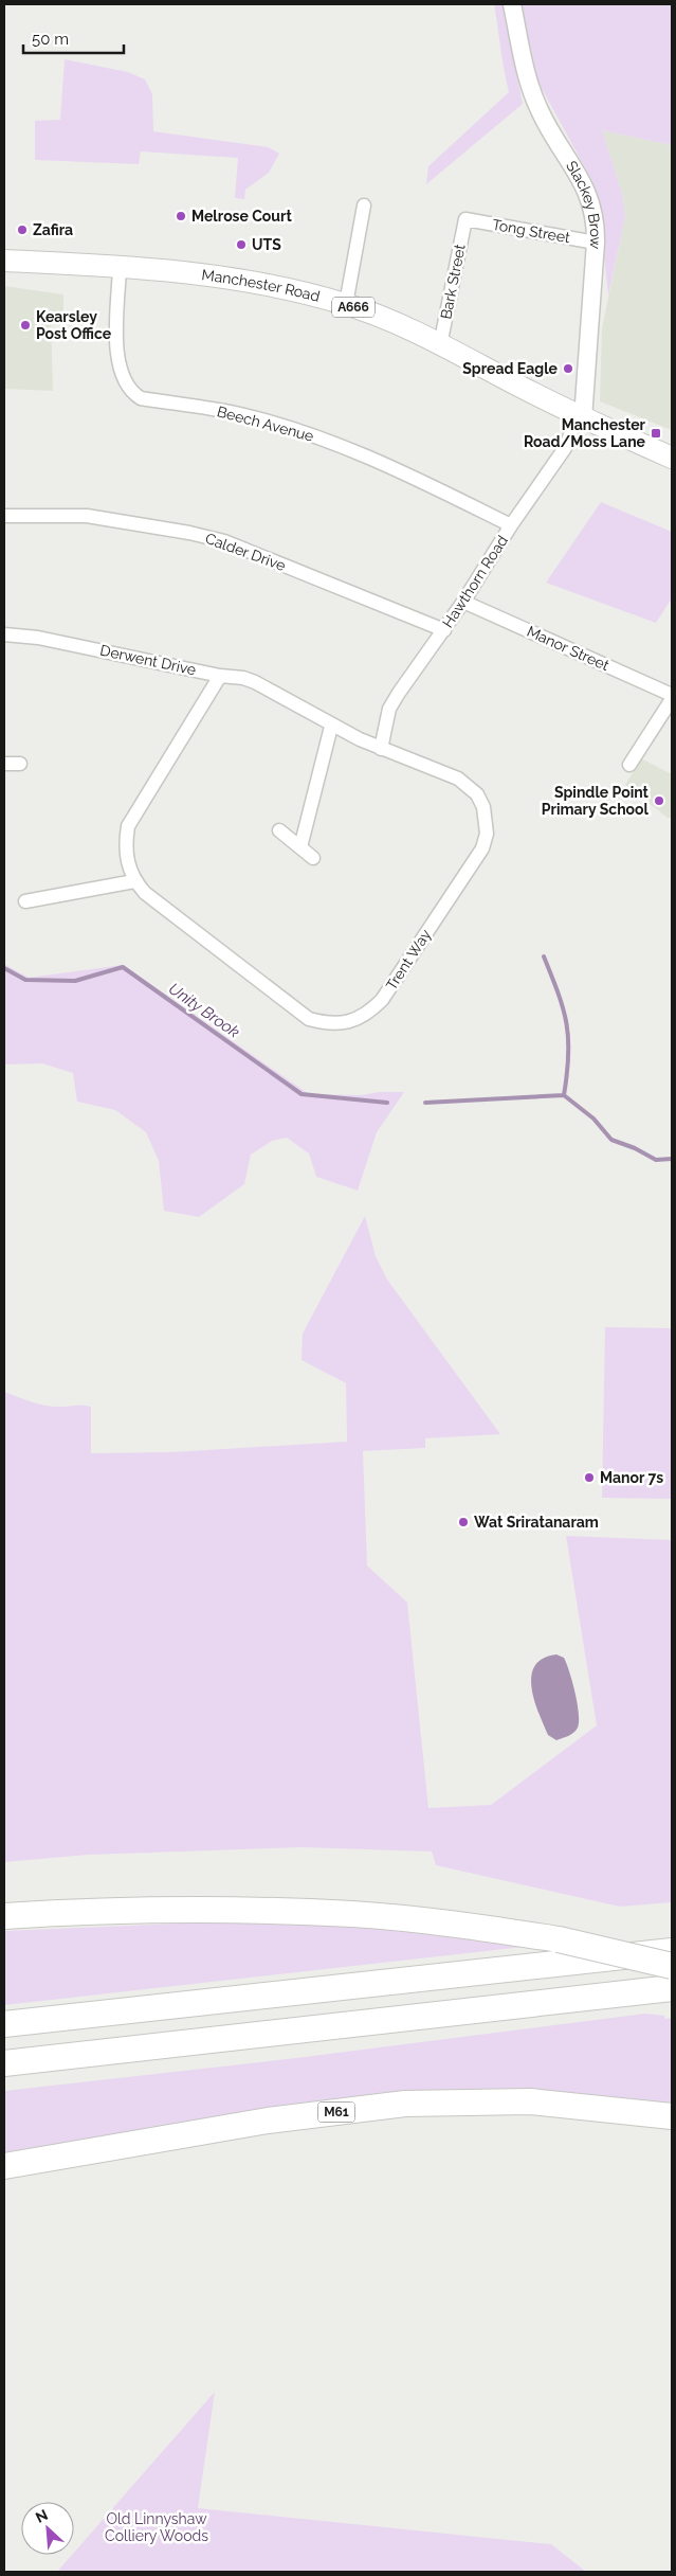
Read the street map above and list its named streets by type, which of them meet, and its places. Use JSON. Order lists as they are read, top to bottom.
{
  "streets": {
    "highway": ["M61"],
    "main road": ["Manchester Road", "A666"],
    "street": [
      "Slackey Brow",
      "Tong Street",
      "Bark Street",
      "Beech Avenue",
      "Calder Drive",
      "Hawthorn Road",
      "Manor Street",
      "Derwent Drive",
      "Trent Way"
    ]
  },
  "crossings": [
    ["Slackey Brow", "Tong Street"],
    ["Slackey Brow", "Manchester Road"],
    ["Slackey Brow", "Hawthorn Road"],
    ["Tong Street", "Bark Street"],
    ["Bark Street", "Manchester Road"],
    ["Manchester Road", "Beech Avenue"],
    ["Manchester Road", "Hawthorn Road"],
    ["Beech Avenue", "Hawthorn Road"],
    ["Calder Drive", "Hawthorn Road"],
    ["Hawthorn Road", "Manor Street"],
    ["Hawthorn Road", "Trent Way"],
    ["Derwent Drive", "Trent Way"]
  ],
  "water": ["Unity Brook"],
  "parks": ["Old Linnyshaw Colliery Woods"],
  "places": {
    "other": [
      "Melrose Court",
      "Zafira",
      "UTS",
      "Kearsley Post Office",
      "Spread Eagle",
      "Spindle Point Primary School",
      "Manor 7s",
      "Wat Sriratanaram"
    ],
    "transit": ["Manchester Road/Moss Lane"]
  },
  "scale_bar": "50 m",
  "north": "top left"
}
